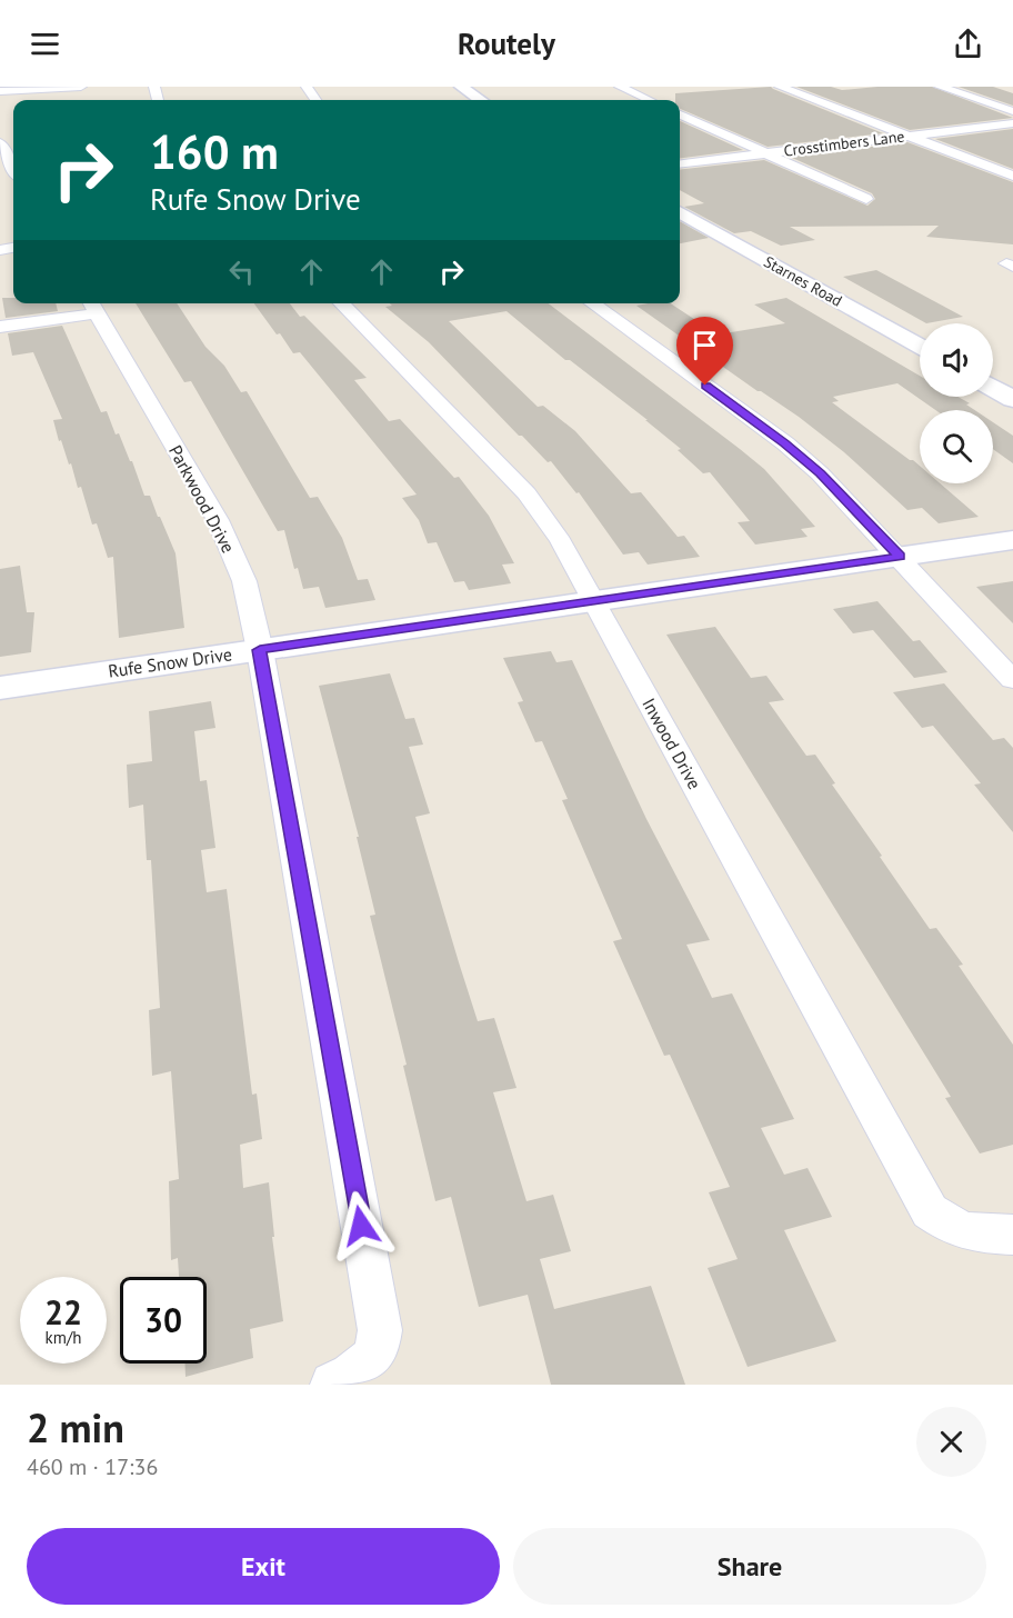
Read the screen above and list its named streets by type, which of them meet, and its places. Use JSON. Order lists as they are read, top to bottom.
{
  "streets": {
    "main road": ["Starnes Road", "Rufe Snow Drive"],
    "street": ["Crosstimbers Lane", "Parkwood Drive", "Inwood Drive"]
  },
  "crossings": [
    ["Parkwood Drive", "Rufe Snow Drive"],
    ["Rufe Snow Drive", "Inwood Drive"]
  ],
  "page": {
    "header": "Routely",
    "turn": ["160 m", "Rufe Snow Drive"],
    "speed": "22 km/h",
    "limit": "30",
    "heading": ["2 min", "460 m · 17:36"],
    "buttons": ["Exit", "Share"]
  }
}
